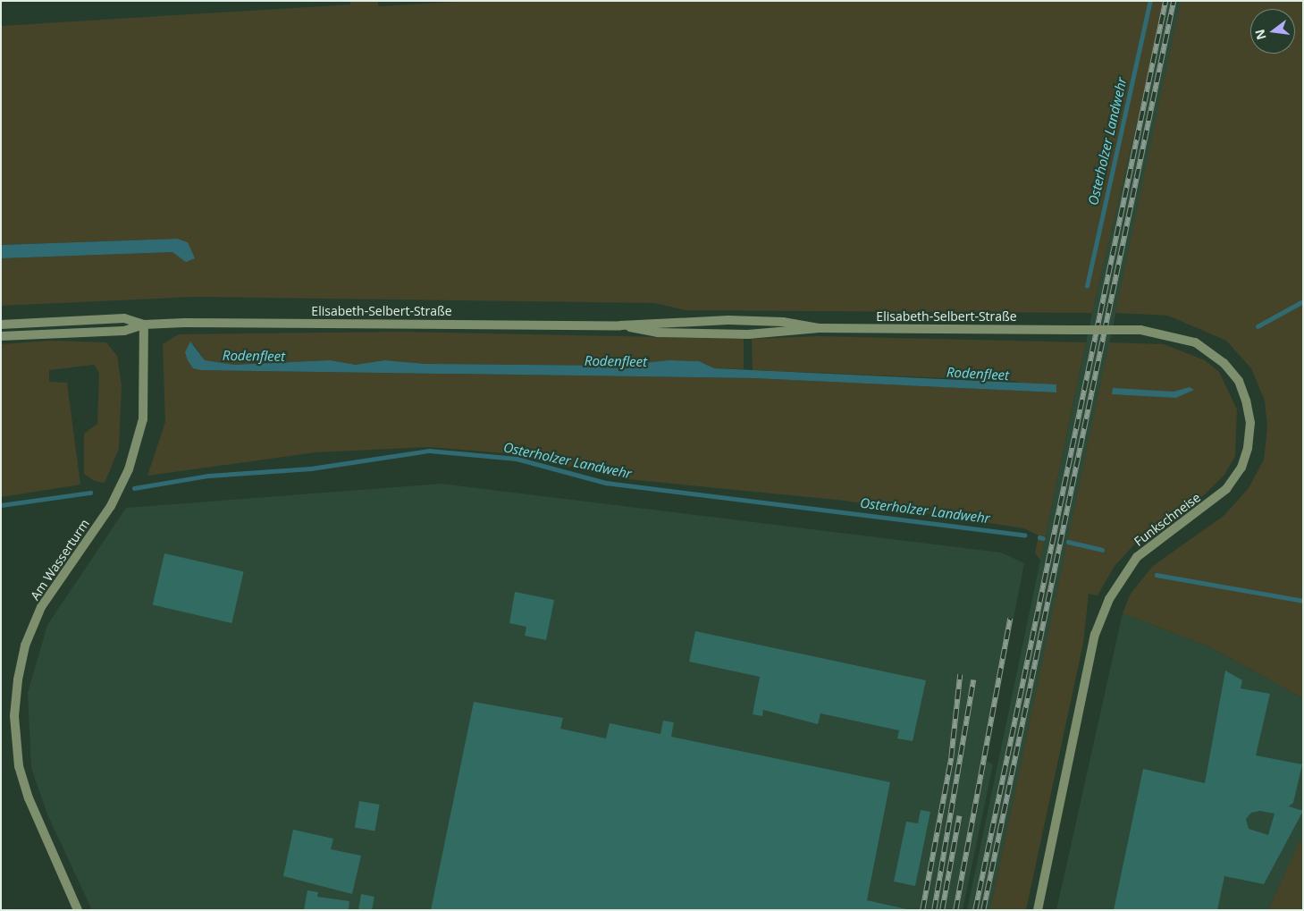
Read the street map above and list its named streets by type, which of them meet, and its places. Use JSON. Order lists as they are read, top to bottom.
{
  "streets": {
    "street": ["Elisabeth-Selbert-Straße", "Funkschneise", "Am Wasserturm"]
  },
  "crossings": [
    ["Elisabeth-Selbert-Straße", "Funkschneise"],
    ["Elisabeth-Selbert-Straße", "Am Wasserturm"]
  ],
  "water": ["Osterholzer Landwehr", "Rodenfleet"],
  "north": "left"
}
